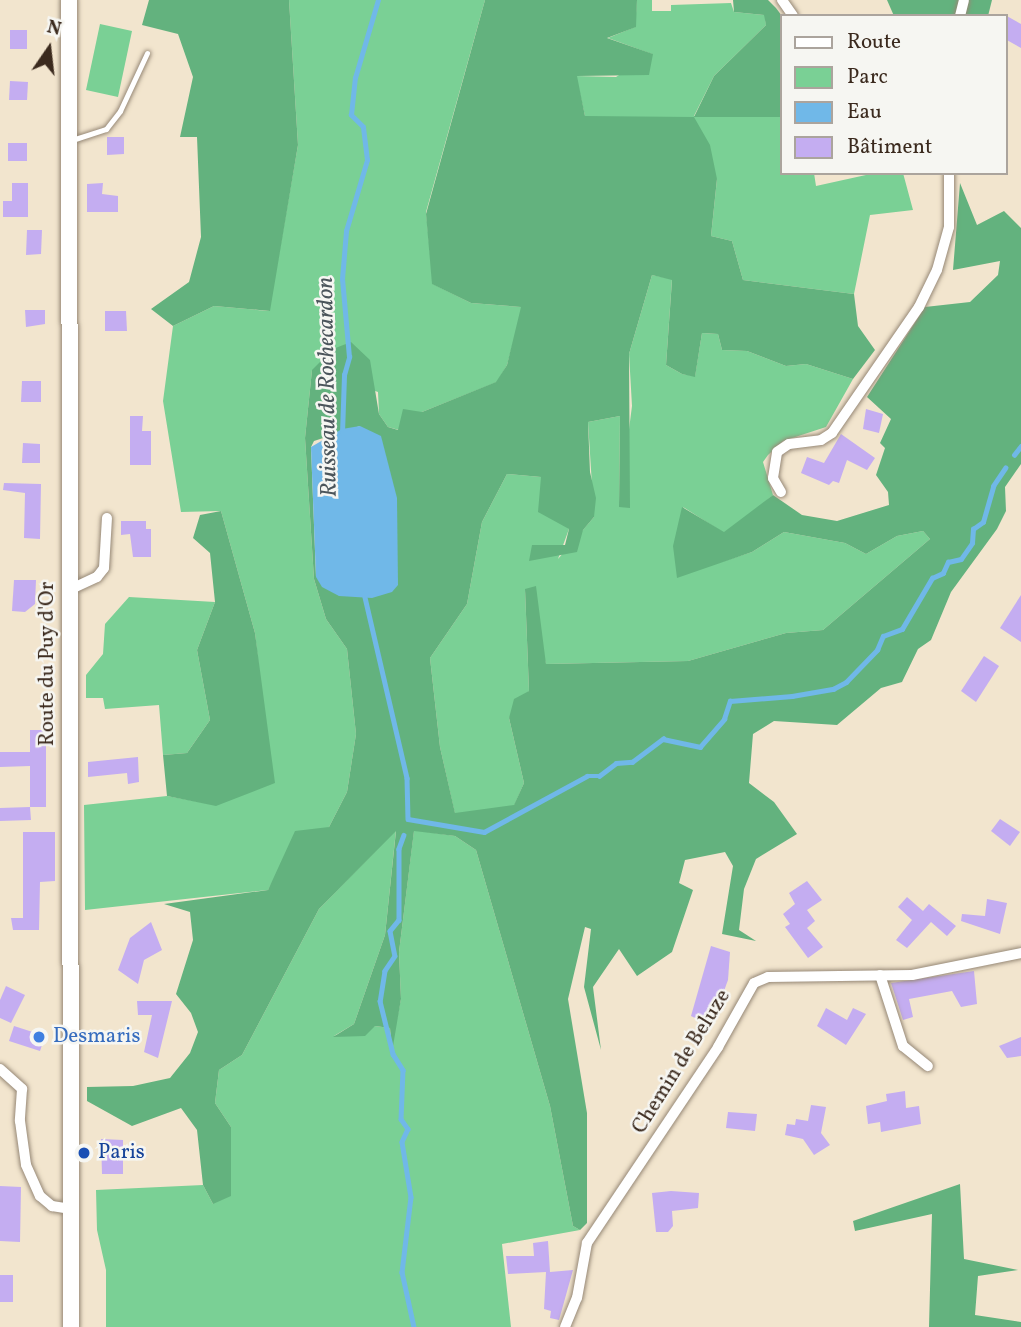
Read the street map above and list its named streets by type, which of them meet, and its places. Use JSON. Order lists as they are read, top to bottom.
{
  "streets": {
    "main road": ["Route du Puy d'Or"],
    "street": ["Chemin de Beluze"]
  },
  "water": ["Ruisseau de Rochecardon"],
  "places": ["Desmaris", "Paris"],
  "legend": [
    "Route",
    "Parc",
    "Eau",
    "Bâtiment"
  ],
  "north": "top"
}
